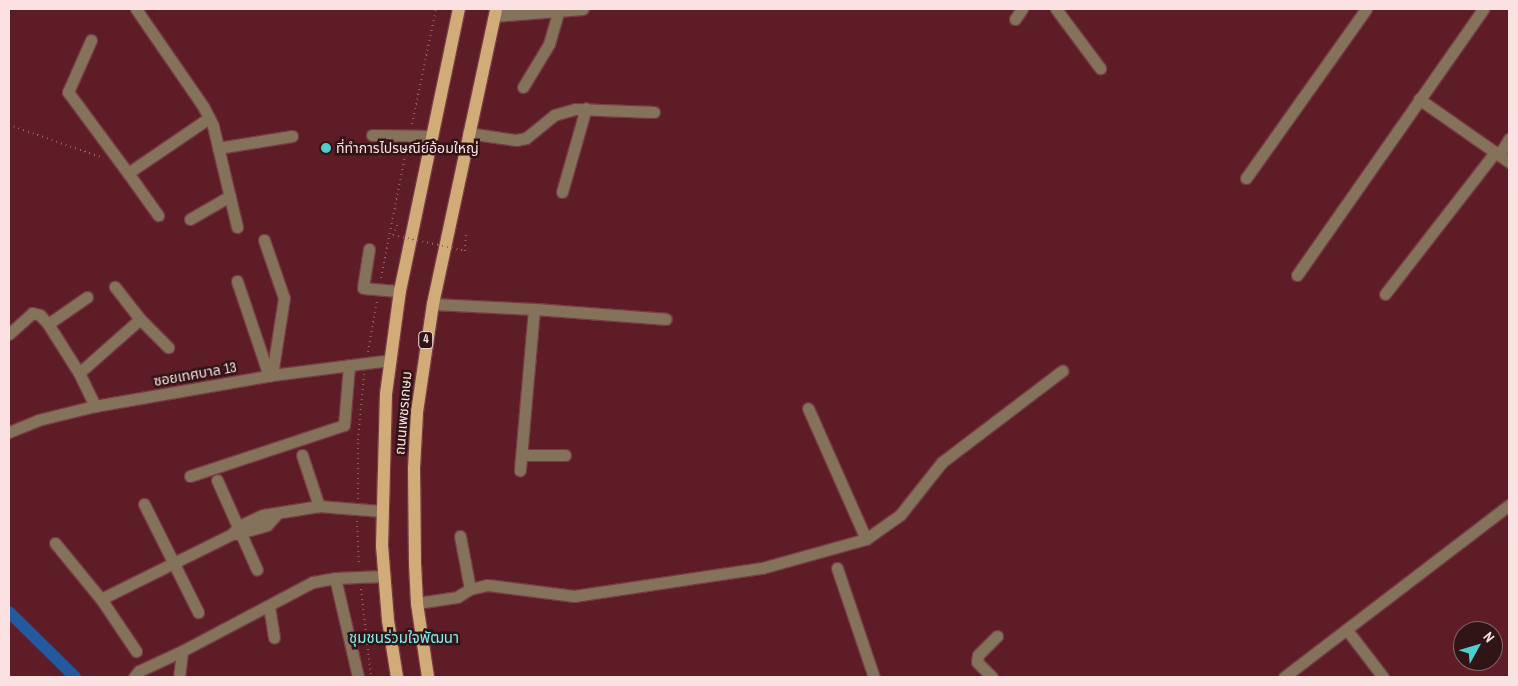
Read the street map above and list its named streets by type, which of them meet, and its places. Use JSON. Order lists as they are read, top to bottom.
{
  "streets": {
    "main road": ["4", "ถนนเพชรเกษม"],
    "street": ["ซอยเทศบาล 13"]
  },
  "crossings": [
    ["ซอยเทศบาล 13", "ถนนเพชรเกษม"]
  ],
  "districts": ["ชุมชนร่วมใจพัฒนา"],
  "places": ["ที่ทำการไปรษณีย์อ้อมใหญ่"],
  "north": "top right"
}
